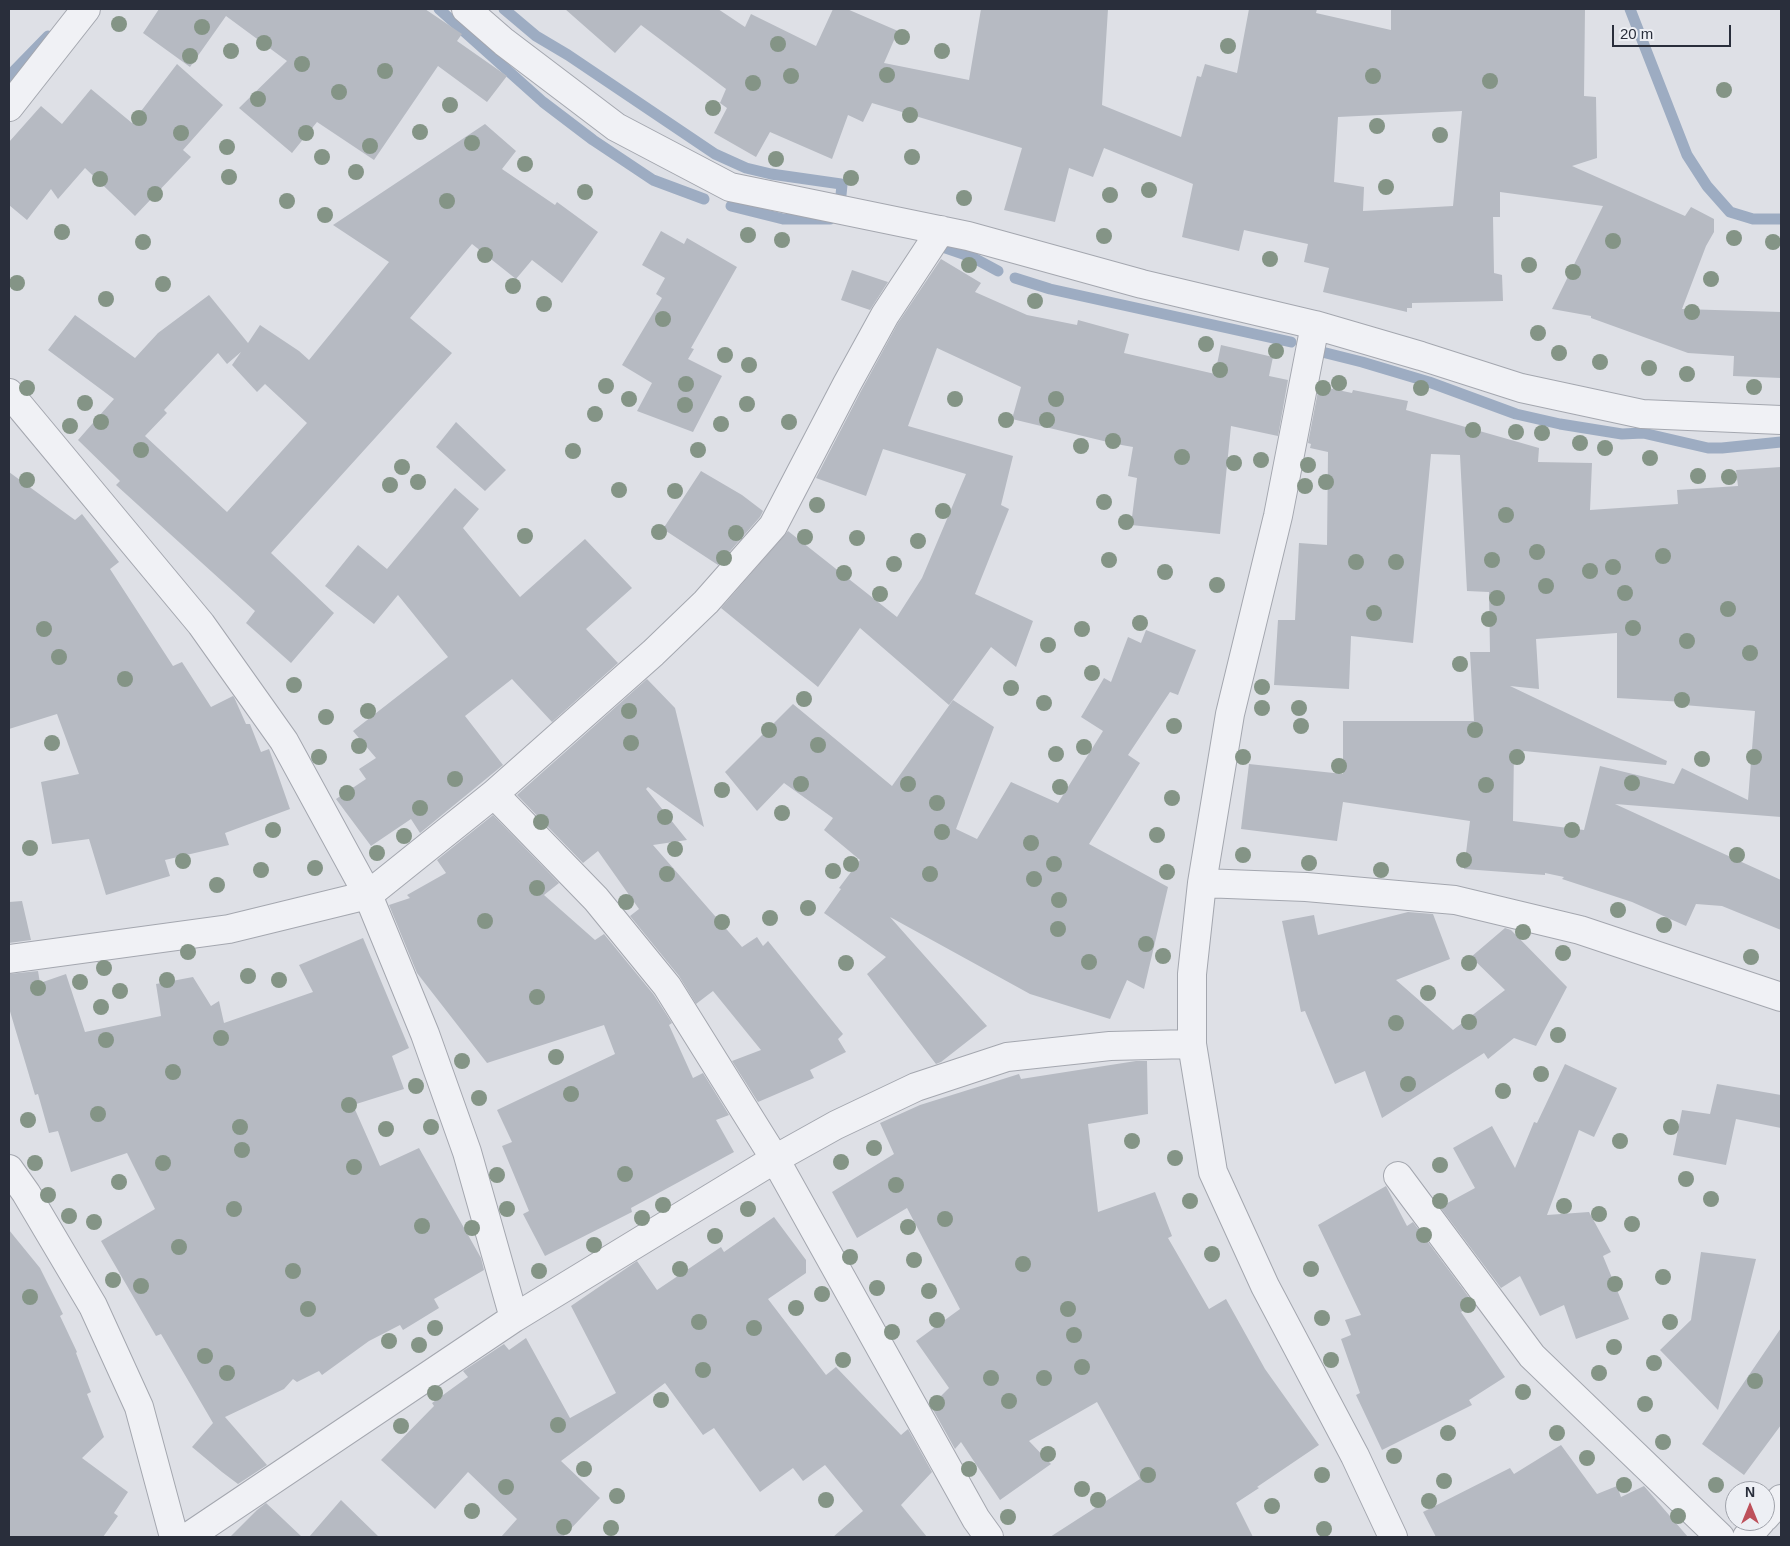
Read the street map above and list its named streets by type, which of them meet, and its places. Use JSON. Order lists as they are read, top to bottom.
{
  "scale_bar": "20 m",
  "north": "top"
}
